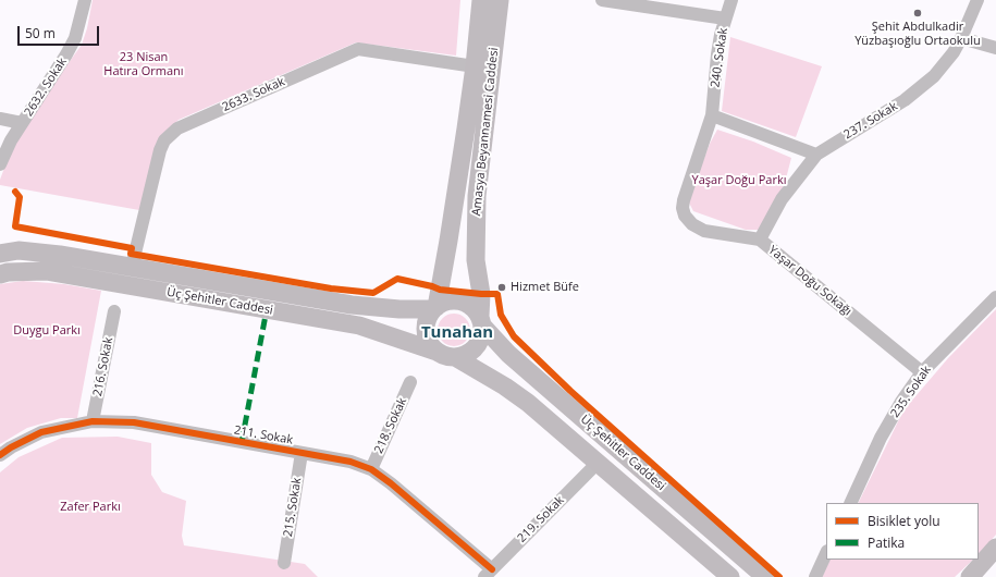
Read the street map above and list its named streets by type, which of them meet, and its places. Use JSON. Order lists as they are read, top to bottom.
{
  "streets": {
    "main road": ["Amasya Beyannamesi Caddesi", "Üç Şehitler Caddesi"],
    "street": [
      "240. Sokak",
      "2632. Sokak",
      "2633. Sokak",
      "237. Sokak",
      "Yaşar Doğu Sokağı",
      "216. Sokak",
      "235. Sokak",
      "218. Sokak",
      "211. Sokak",
      "215. Sokak",
      "219. Sokak"
    ]
  },
  "crossings": [
    ["240. Sokak", "Yaşar Doğu Sokağı"],
    ["2633. Sokak", "Amasya Beyannamesi Caddesi"],
    ["2633. Sokak", "Üç Şehitler Caddesi"],
    ["237. Sokak", "Yaşar Doğu Sokağı"],
    ["Amasya Beyannamesi Caddesi", "Üç Şehitler Caddesi"],
    ["Yaşar Doğu Sokağı", "235. Sokak"],
    ["Üç Şehitler Caddesi", "219. Sokak"],
    ["216. Sokak", "211. Sokak"],
    ["218. Sokak", "211. Sokak"],
    ["211. Sokak", "215. Sokak"],
    ["211. Sokak", "219. Sokak"]
  ],
  "districts": ["Tunahan"],
  "parks": [
    "23 Nisan Hatıra Ormanı",
    "Yaşar Doğu Parkı",
    "Duygu Parkı",
    "Zafer Parkı"
  ],
  "places": ["Şehit Abdulkadir Yüzbaşıoğlu Ortaokulu", "Hizmet Büfe"],
  "legend": ["Bisiklet yolu", "Patika"],
  "scale_bar": "50 m"
}
